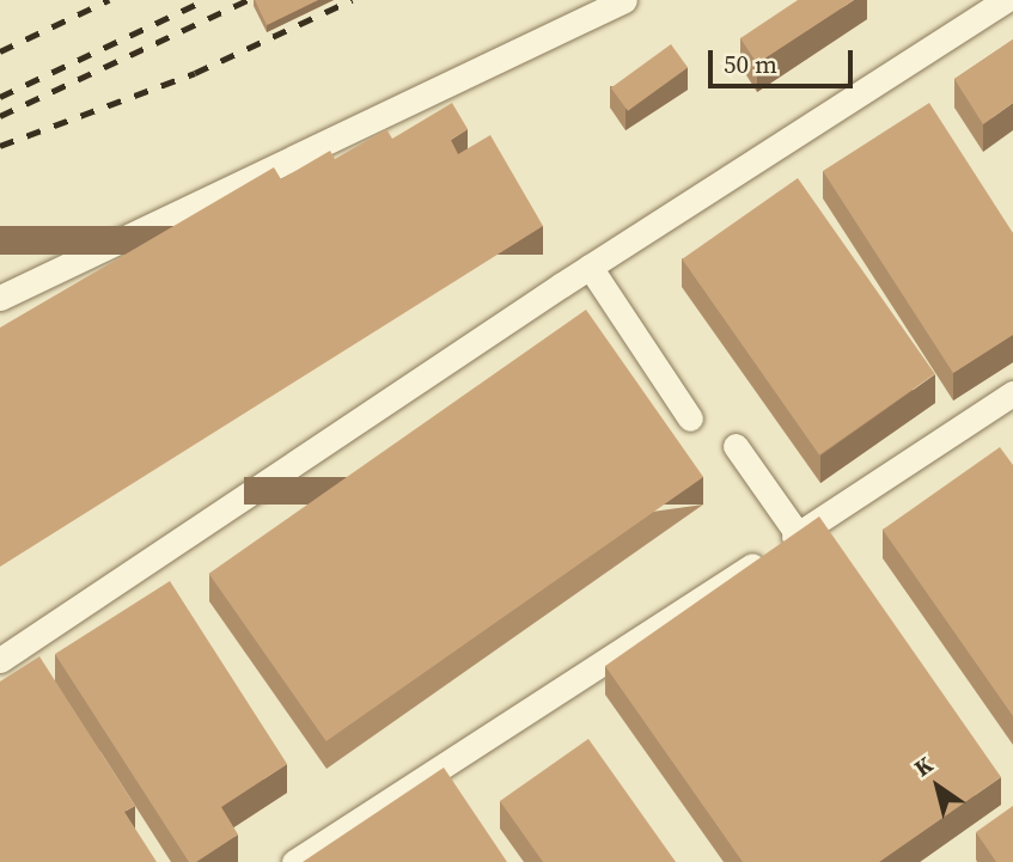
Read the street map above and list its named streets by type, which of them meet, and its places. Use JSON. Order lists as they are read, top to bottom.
{
  "scale_bar": "50 m",
  "north": "top left"
}
